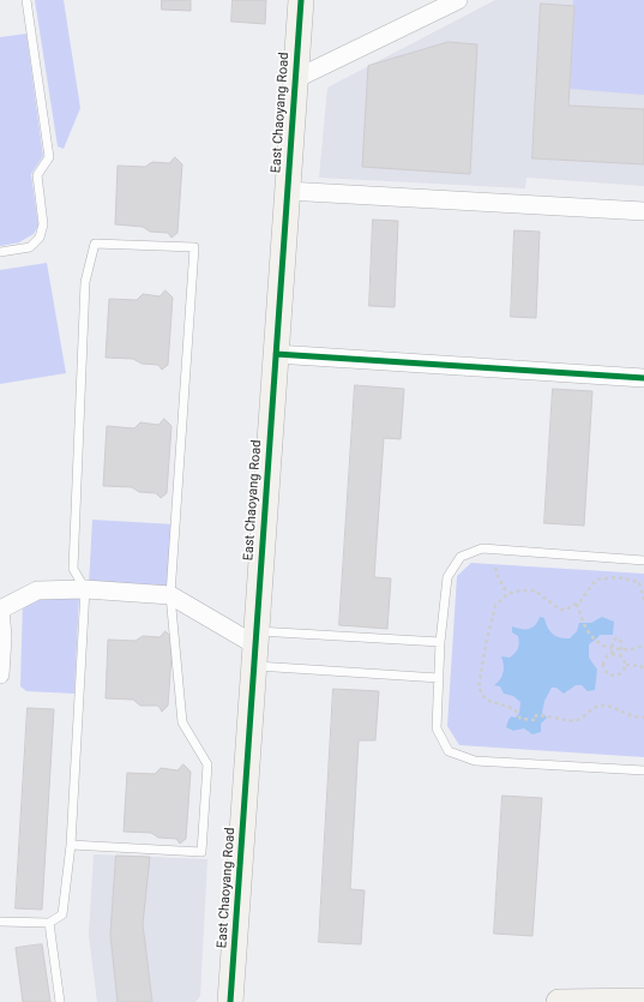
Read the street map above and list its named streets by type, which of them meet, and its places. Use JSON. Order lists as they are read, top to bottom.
{
  "streets": {
    "street": ["East Chaoyang Road"]
  }
}
